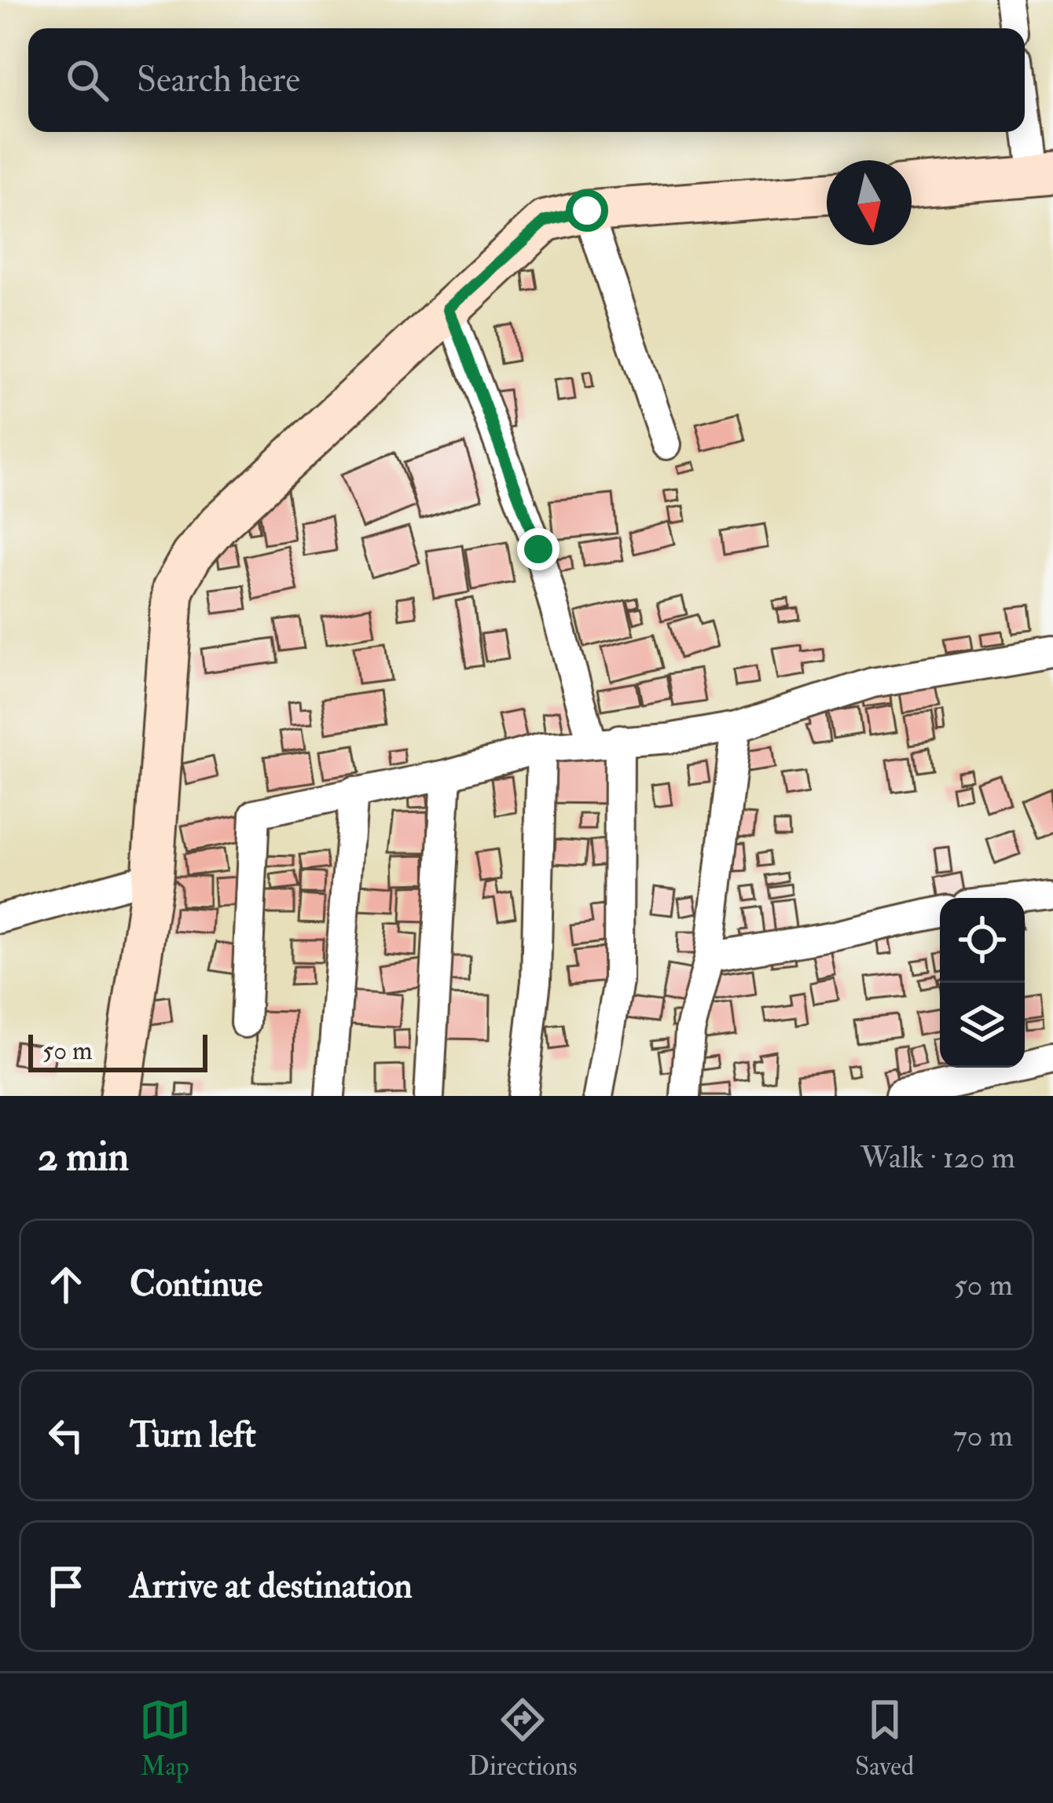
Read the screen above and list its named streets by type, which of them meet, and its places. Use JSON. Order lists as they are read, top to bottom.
{
  "scale_bar": "50 m",
  "north": "bottom",
  "page": {
    "search": "Search here",
    "scale": "50 m",
    "heading": ["2 min", "Walk · 120 m"],
    "list": [
      ["Continue", "50 m"],
      ["Turn left", "70 m"],
      "Arrive at destination"
    ],
    "nav": ["Map", "Directions", "Saved"]
  }
}
